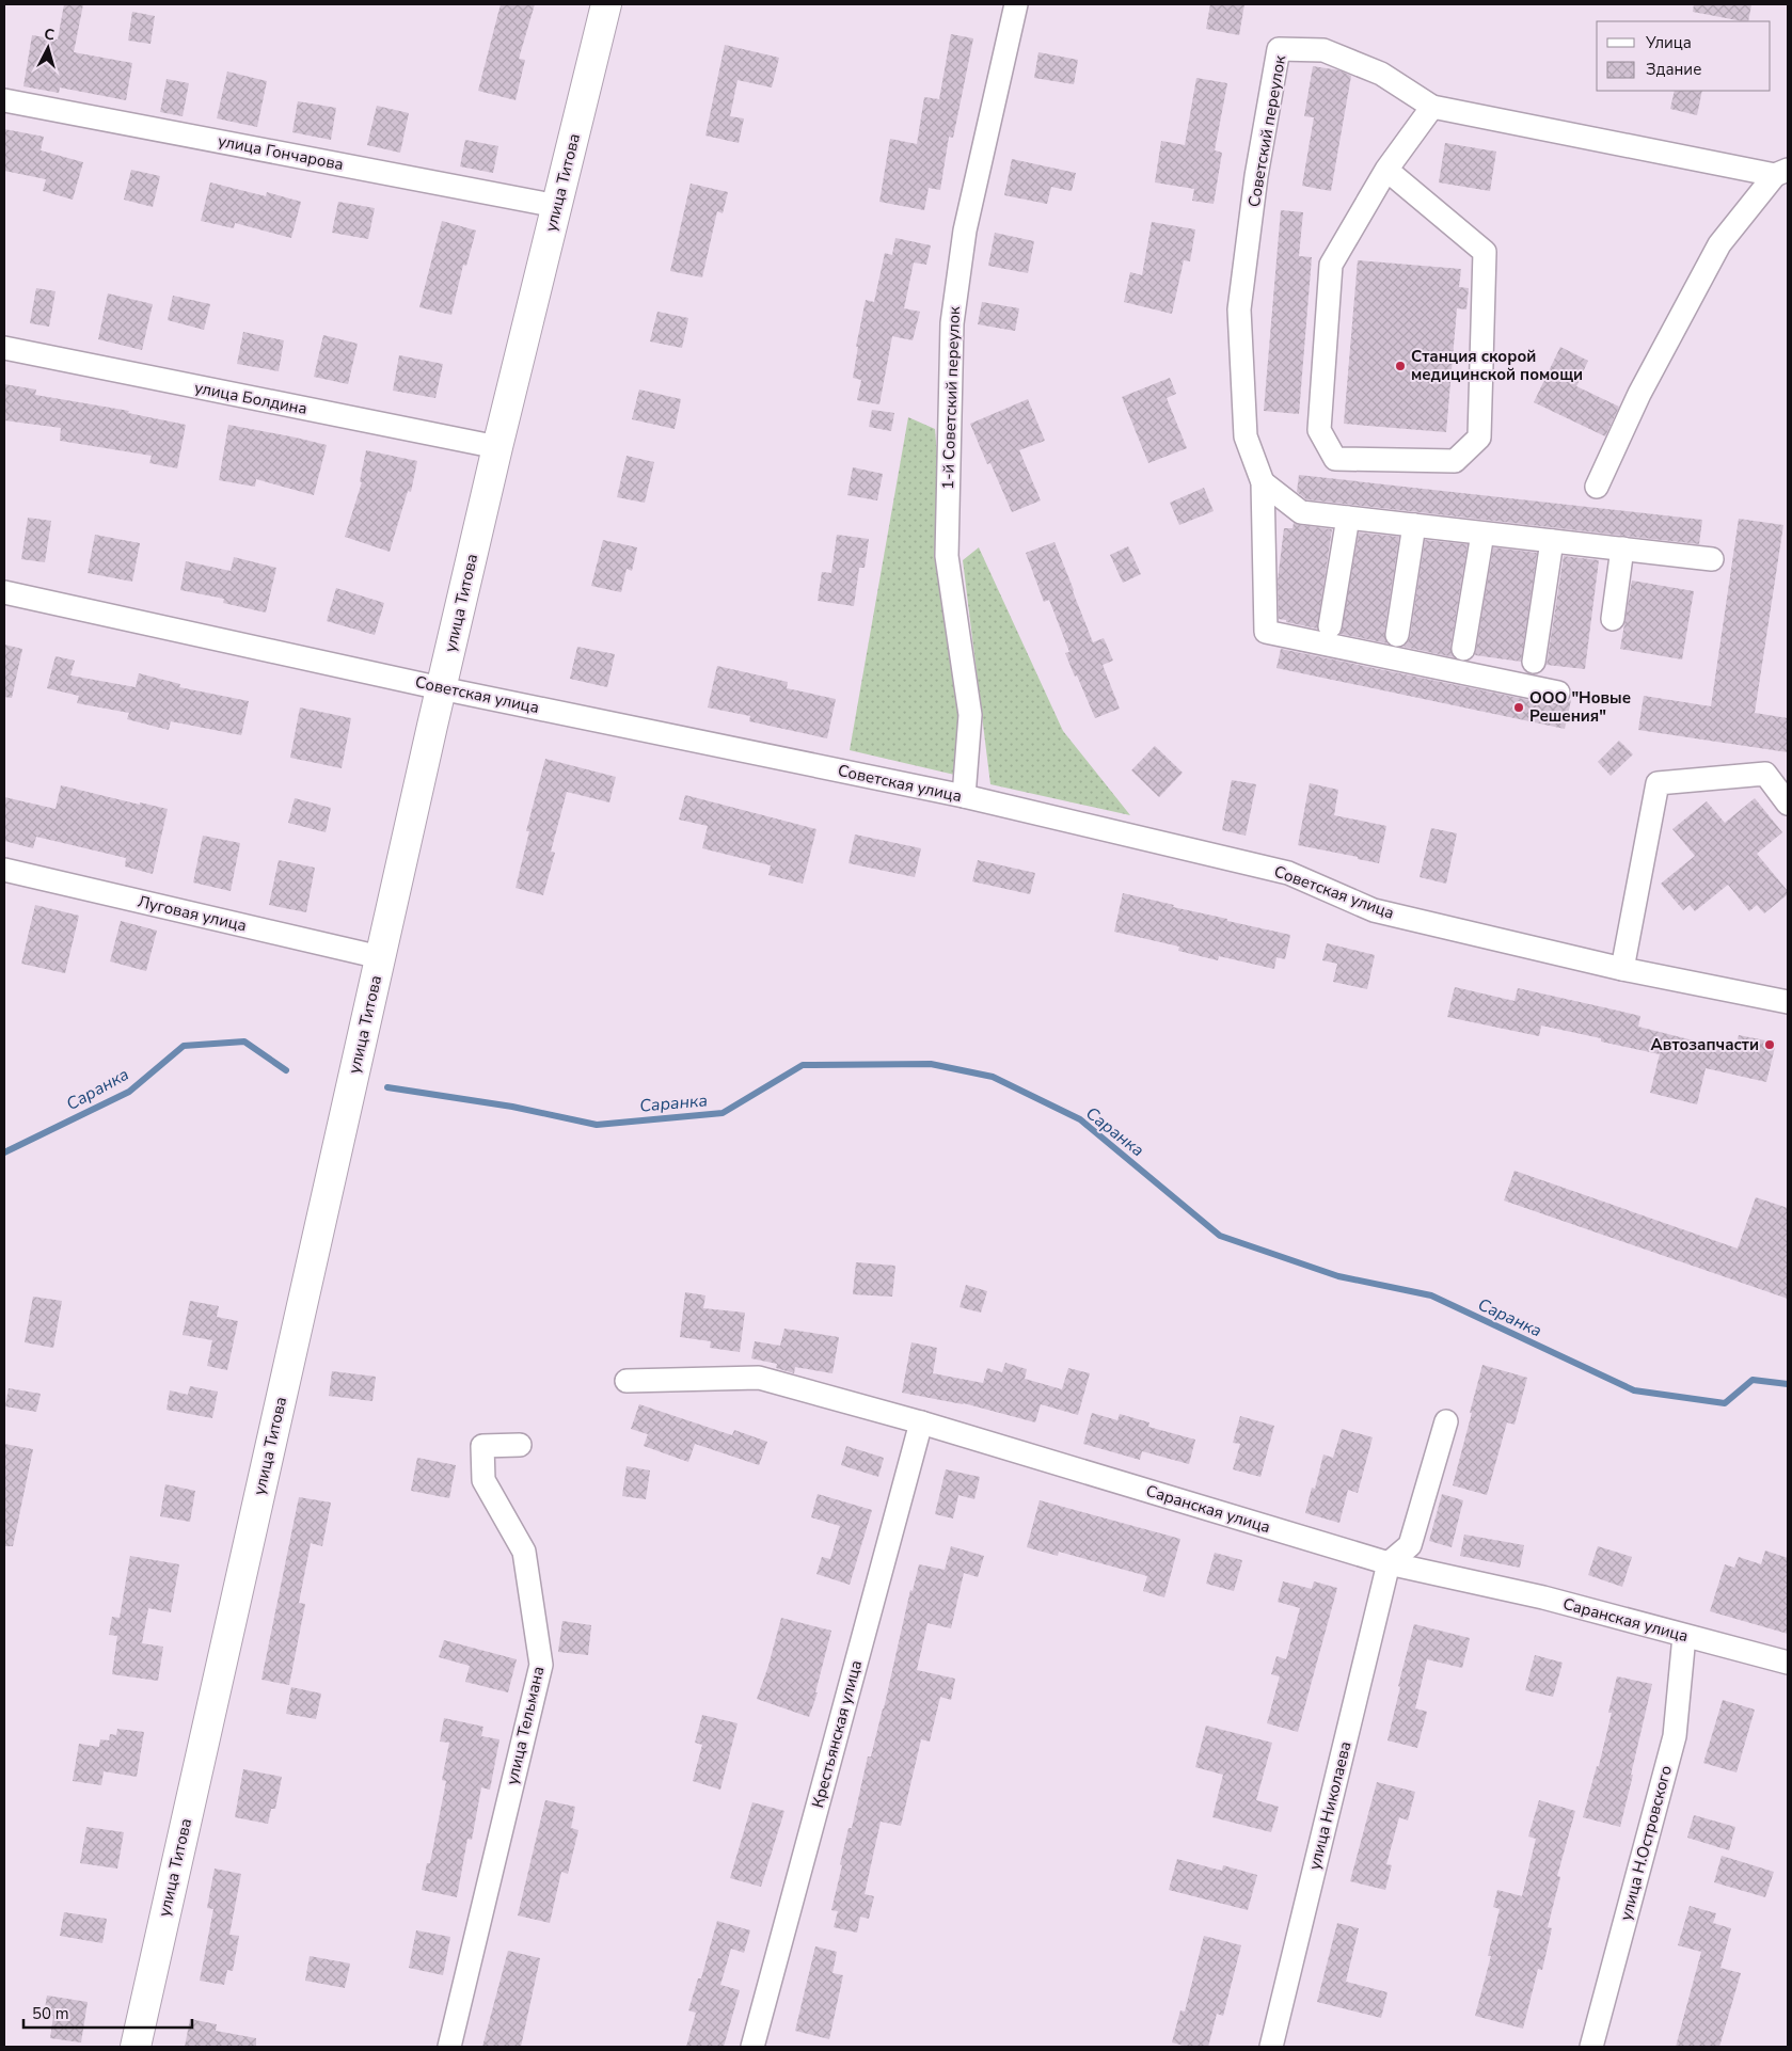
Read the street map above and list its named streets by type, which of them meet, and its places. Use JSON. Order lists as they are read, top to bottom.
{
  "streets": {
    "main road": ["улица Титова"],
    "street": [
      "Советский переулок",
      "улица Гончарова",
      "улица Болдина",
      "1-й Советский переулок",
      "Советская улица",
      "Луговая улица",
      "Саранская улица",
      "улица Тельмана",
      "Крестьянская улица",
      "улица Николаева",
      "улица Н.Островского"
    ]
  },
  "crossings": [
    ["улица Гончарова", "улица Титова"],
    ["улица Титова", "улица Болдина"],
    ["улица Титова", "Советская улица"],
    ["улица Титова", "Луговая улица"],
    ["1-й Советский переулок", "Советская улица"],
    ["Саранская улица", "Крестьянская улица"],
    ["Саранская улица", "улица Николаева"],
    ["Саранская улица", "улица Н.Островского"]
  ],
  "water": ["Саранка"],
  "places": ["Станция скорой медицинской помощи", "ООО \"Новые Решения\"", "Автозапчасти"],
  "legend": ["Улица", "Здание"],
  "scale_bar": "50 m",
  "north": "top"
}
